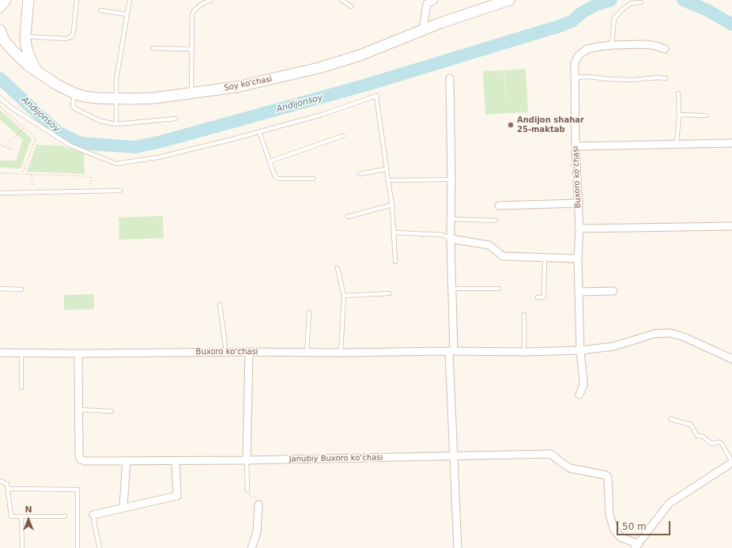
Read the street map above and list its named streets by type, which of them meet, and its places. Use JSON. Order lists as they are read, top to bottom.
{
  "streets": {
    "main road": ["Soy ko'chasi"],
    "street": ["Buxoro koʻchasi", "Janubiy Buxoro koʻchasi"]
  },
  "crossings": [
    ["Buxoro koʻchasi", "Janubiy Buxoro koʻchasi"]
  ],
  "water": ["Andijonsoy"],
  "places": ["Andijon shahar 25-maktab"],
  "scale_bar": "50 m",
  "north": "top"
}
